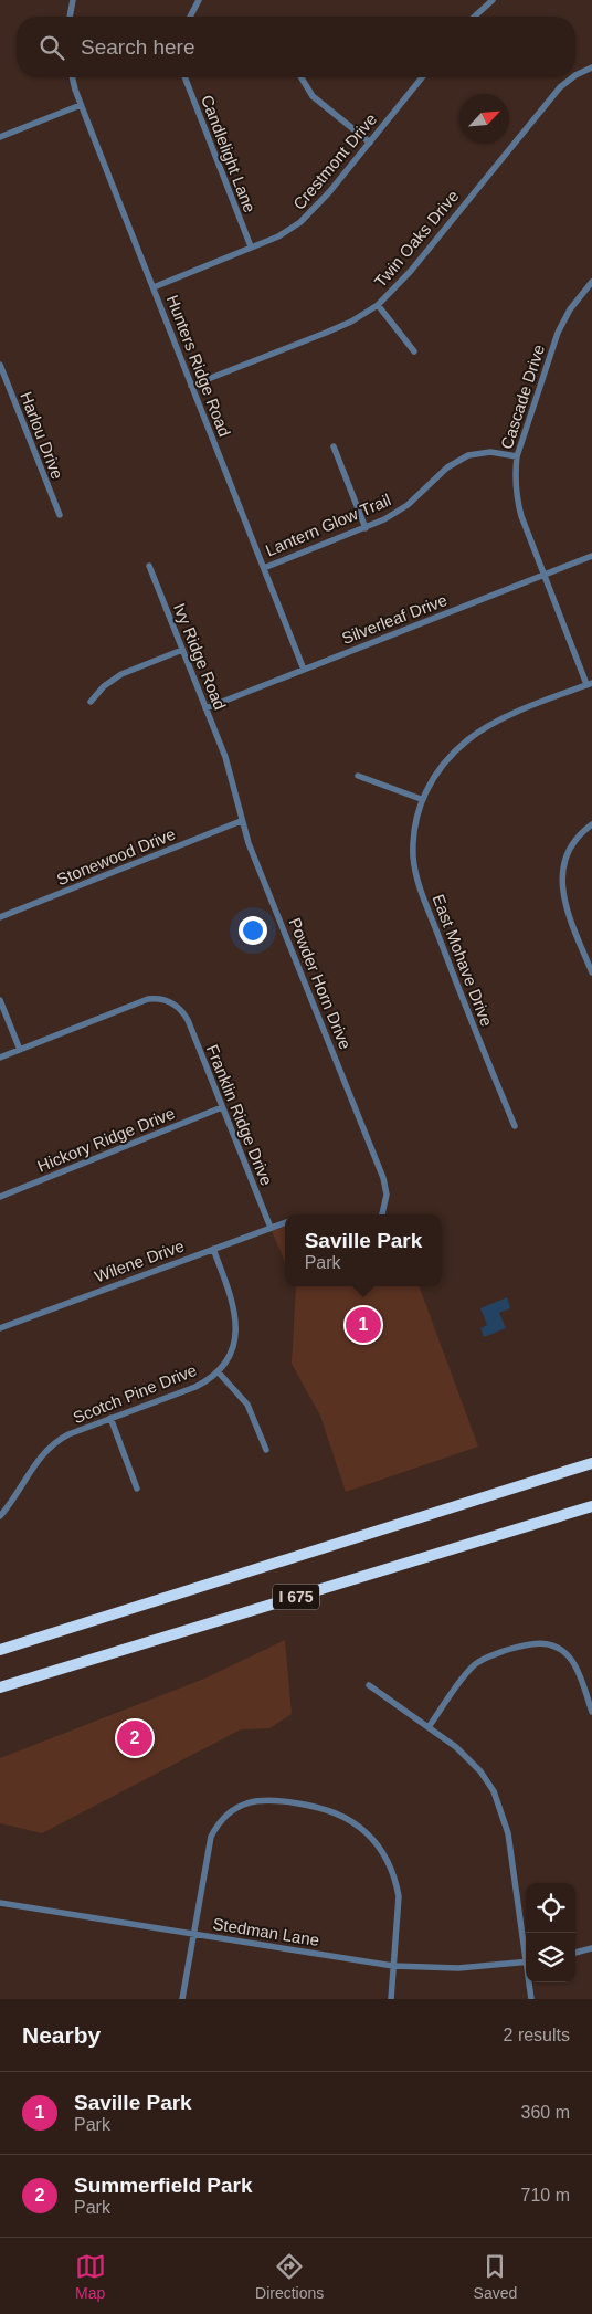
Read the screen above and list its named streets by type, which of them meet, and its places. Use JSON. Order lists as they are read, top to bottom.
{
  "streets": {
    "highway": ["I 675"],
    "street": [
      "Candlelight Lane",
      "Crestmont Drive",
      "Twin Oaks Drive",
      "Hunters Ridge Road",
      "Cascade Drive",
      "Harlou Drive",
      "Lantern Glow Trail",
      "Silverleaf Drive",
      "Ivy Ridge Road",
      "Stonewood Drive",
      "East Mohave Drive",
      "Powder Horn Drive",
      "Franklin Ridge Drive",
      "Hickory Ridge Drive",
      "Wilene Drive",
      "Scotch Pine Drive",
      "Stedman Lane"
    ]
  },
  "crossings": [
    ["Candlelight Lane", "Crestmont Drive"],
    ["Crestmont Drive", "Hunters Ridge Road"],
    ["Twin Oaks Drive", "Hunters Ridge Road"],
    ["Hunters Ridge Road", "Lantern Glow Trail"],
    ["Hunters Ridge Road", "Silverleaf Drive"],
    ["Cascade Drive", "Lantern Glow Trail"],
    ["Cascade Drive", "Silverleaf Drive"],
    ["Silverleaf Drive", "Ivy Ridge Road"],
    ["Ivy Ridge Road", "Powder Horn Drive"],
    ["Stonewood Drive", "Powder Horn Drive"],
    ["Franklin Ridge Drive", "Hickory Ridge Drive"],
    ["Franklin Ridge Drive", "Wilene Drive"],
    ["Wilene Drive", "Scotch Pine Drive"]
  ],
  "north": "top right",
  "page": {
    "search": "Search here",
    "popup": ["Saville Park", "Park"],
    "pins": ["1", "2"],
    "heading": ["Nearby", "2 results"],
    "list": [
      {
        "mark": "1",
        "name": "Saville Park",
        "note": "Park",
        "value": "360 m"
      },
      {
        "mark": "2",
        "name": "Summerfield Park",
        "note": "Park",
        "value": "710 m"
      }
    ],
    "nav": ["Map", "Directions", "Saved"]
  }
}
